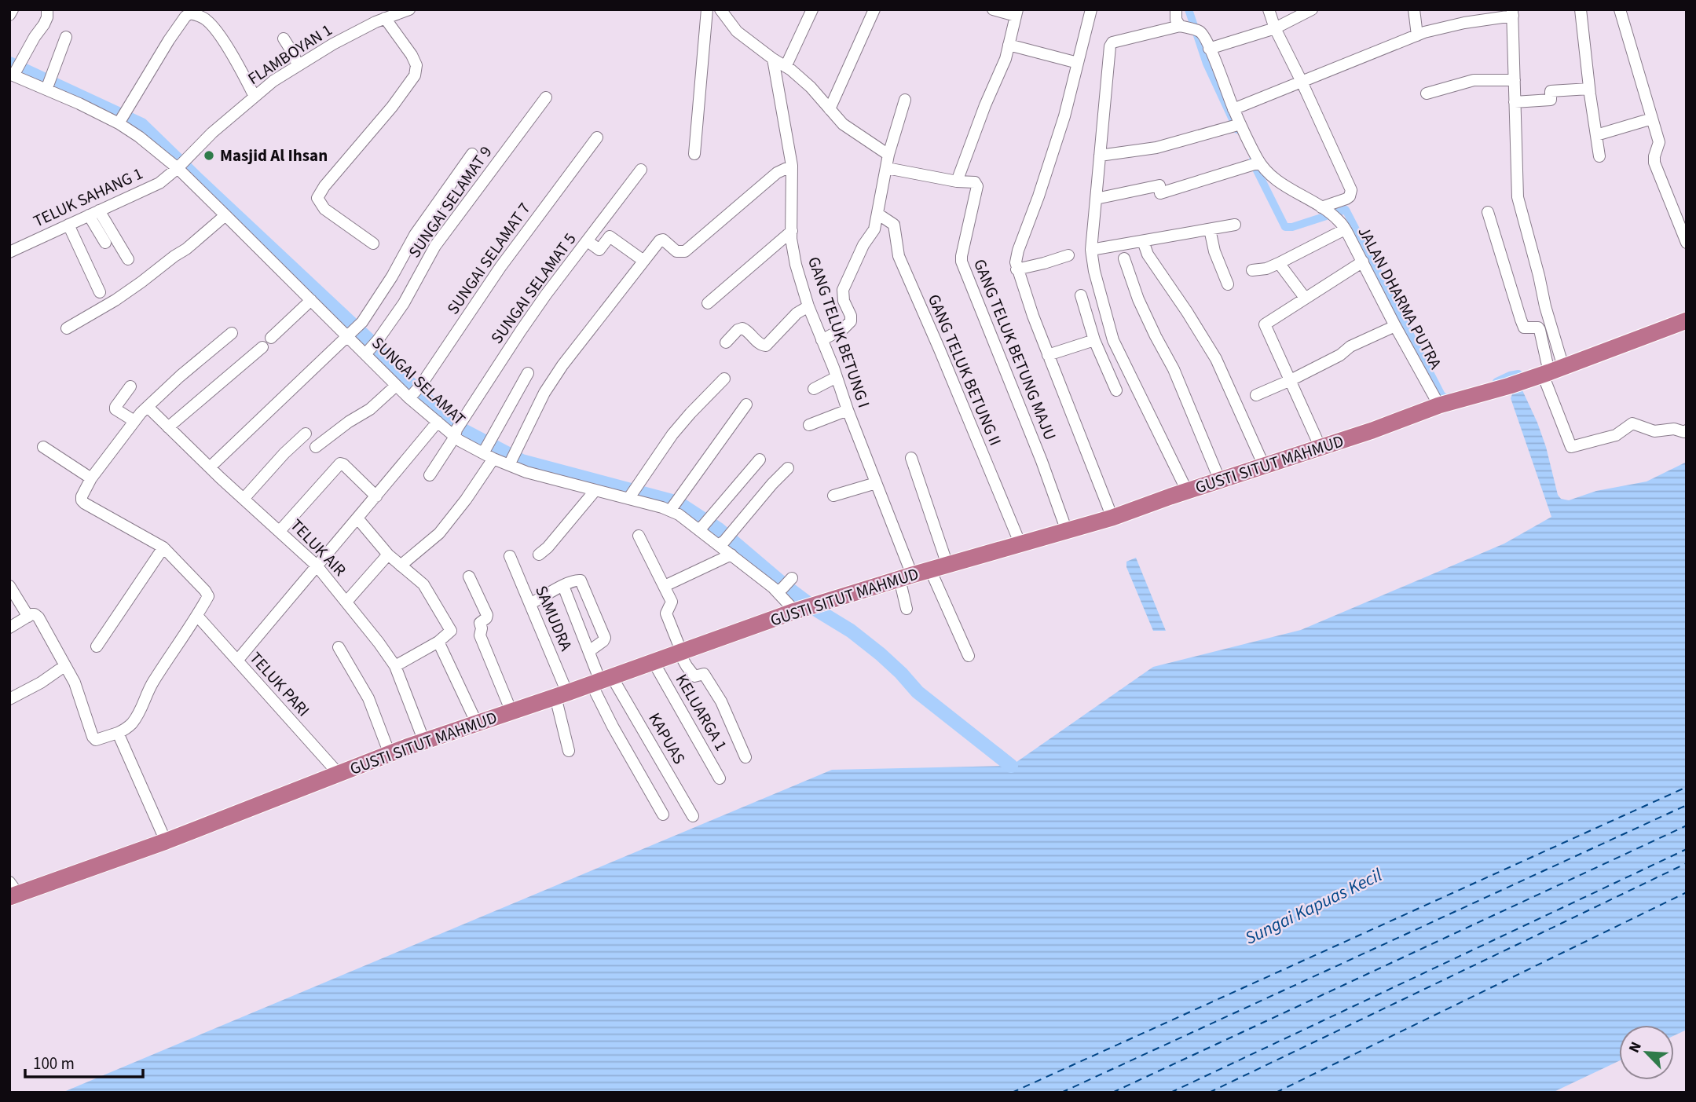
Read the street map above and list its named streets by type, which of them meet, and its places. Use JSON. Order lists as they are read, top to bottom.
{
  "streets": {
    "highway": ["GUSTI SITUT MAHMUD"],
    "street": [
      "FLAMBOYAN 1",
      "TELUK SAHANG 1",
      "SUNGAI SELAMAT 9",
      "SUNGAI SELAMAT 7",
      "SUNGAI SELAMAT 5",
      "JALAN DHARMA PUTRA",
      "GANG TELUK BETUNG I",
      "GANG TELUK BETUNG MAJU",
      "GANG TELUK BETUNG II",
      "SUNGAI SELAMAT",
      "TELUK AIR",
      "SAMUDRA",
      "TELUK PARI",
      "KELUARGA 1",
      "KAPUAS"
    ]
  },
  "crossings": [
    ["FLAMBOYAN 1", "TELUK SAHANG 1"],
    ["FLAMBOYAN 1", "SUNGAI SELAMAT"],
    ["TELUK SAHANG 1", "SUNGAI SELAMAT"],
    ["SUNGAI SELAMAT 9", "SUNGAI SELAMAT"],
    ["SUNGAI SELAMAT 7", "SUNGAI SELAMAT"],
    ["SUNGAI SELAMAT 5", "SUNGAI SELAMAT"],
    ["JALAN DHARMA PUTRA", "GUSTI SITUT MAHMUD"],
    ["GANG TELUK BETUNG I", "GUSTI SITUT MAHMUD"],
    ["GANG TELUK BETUNG MAJU", "GUSTI SITUT MAHMUD"],
    ["GANG TELUK BETUNG II", "GUSTI SITUT MAHMUD"],
    ["SUNGAI SELAMAT", "GUSTI SITUT MAHMUD"],
    ["GUSTI SITUT MAHMUD", "TELUK AIR"],
    ["GUSTI SITUT MAHMUD", "SAMUDRA"],
    ["GUSTI SITUT MAHMUD", "TELUK PARI"],
    ["GUSTI SITUT MAHMUD", "KELUARGA 1"],
    ["GUSTI SITUT MAHMUD", "KAPUAS"]
  ],
  "water": ["Sungai Kapuas Kecil"],
  "places": ["Masjid Al Ihsan"],
  "scale_bar": "100 m",
  "north": "top left"
}
